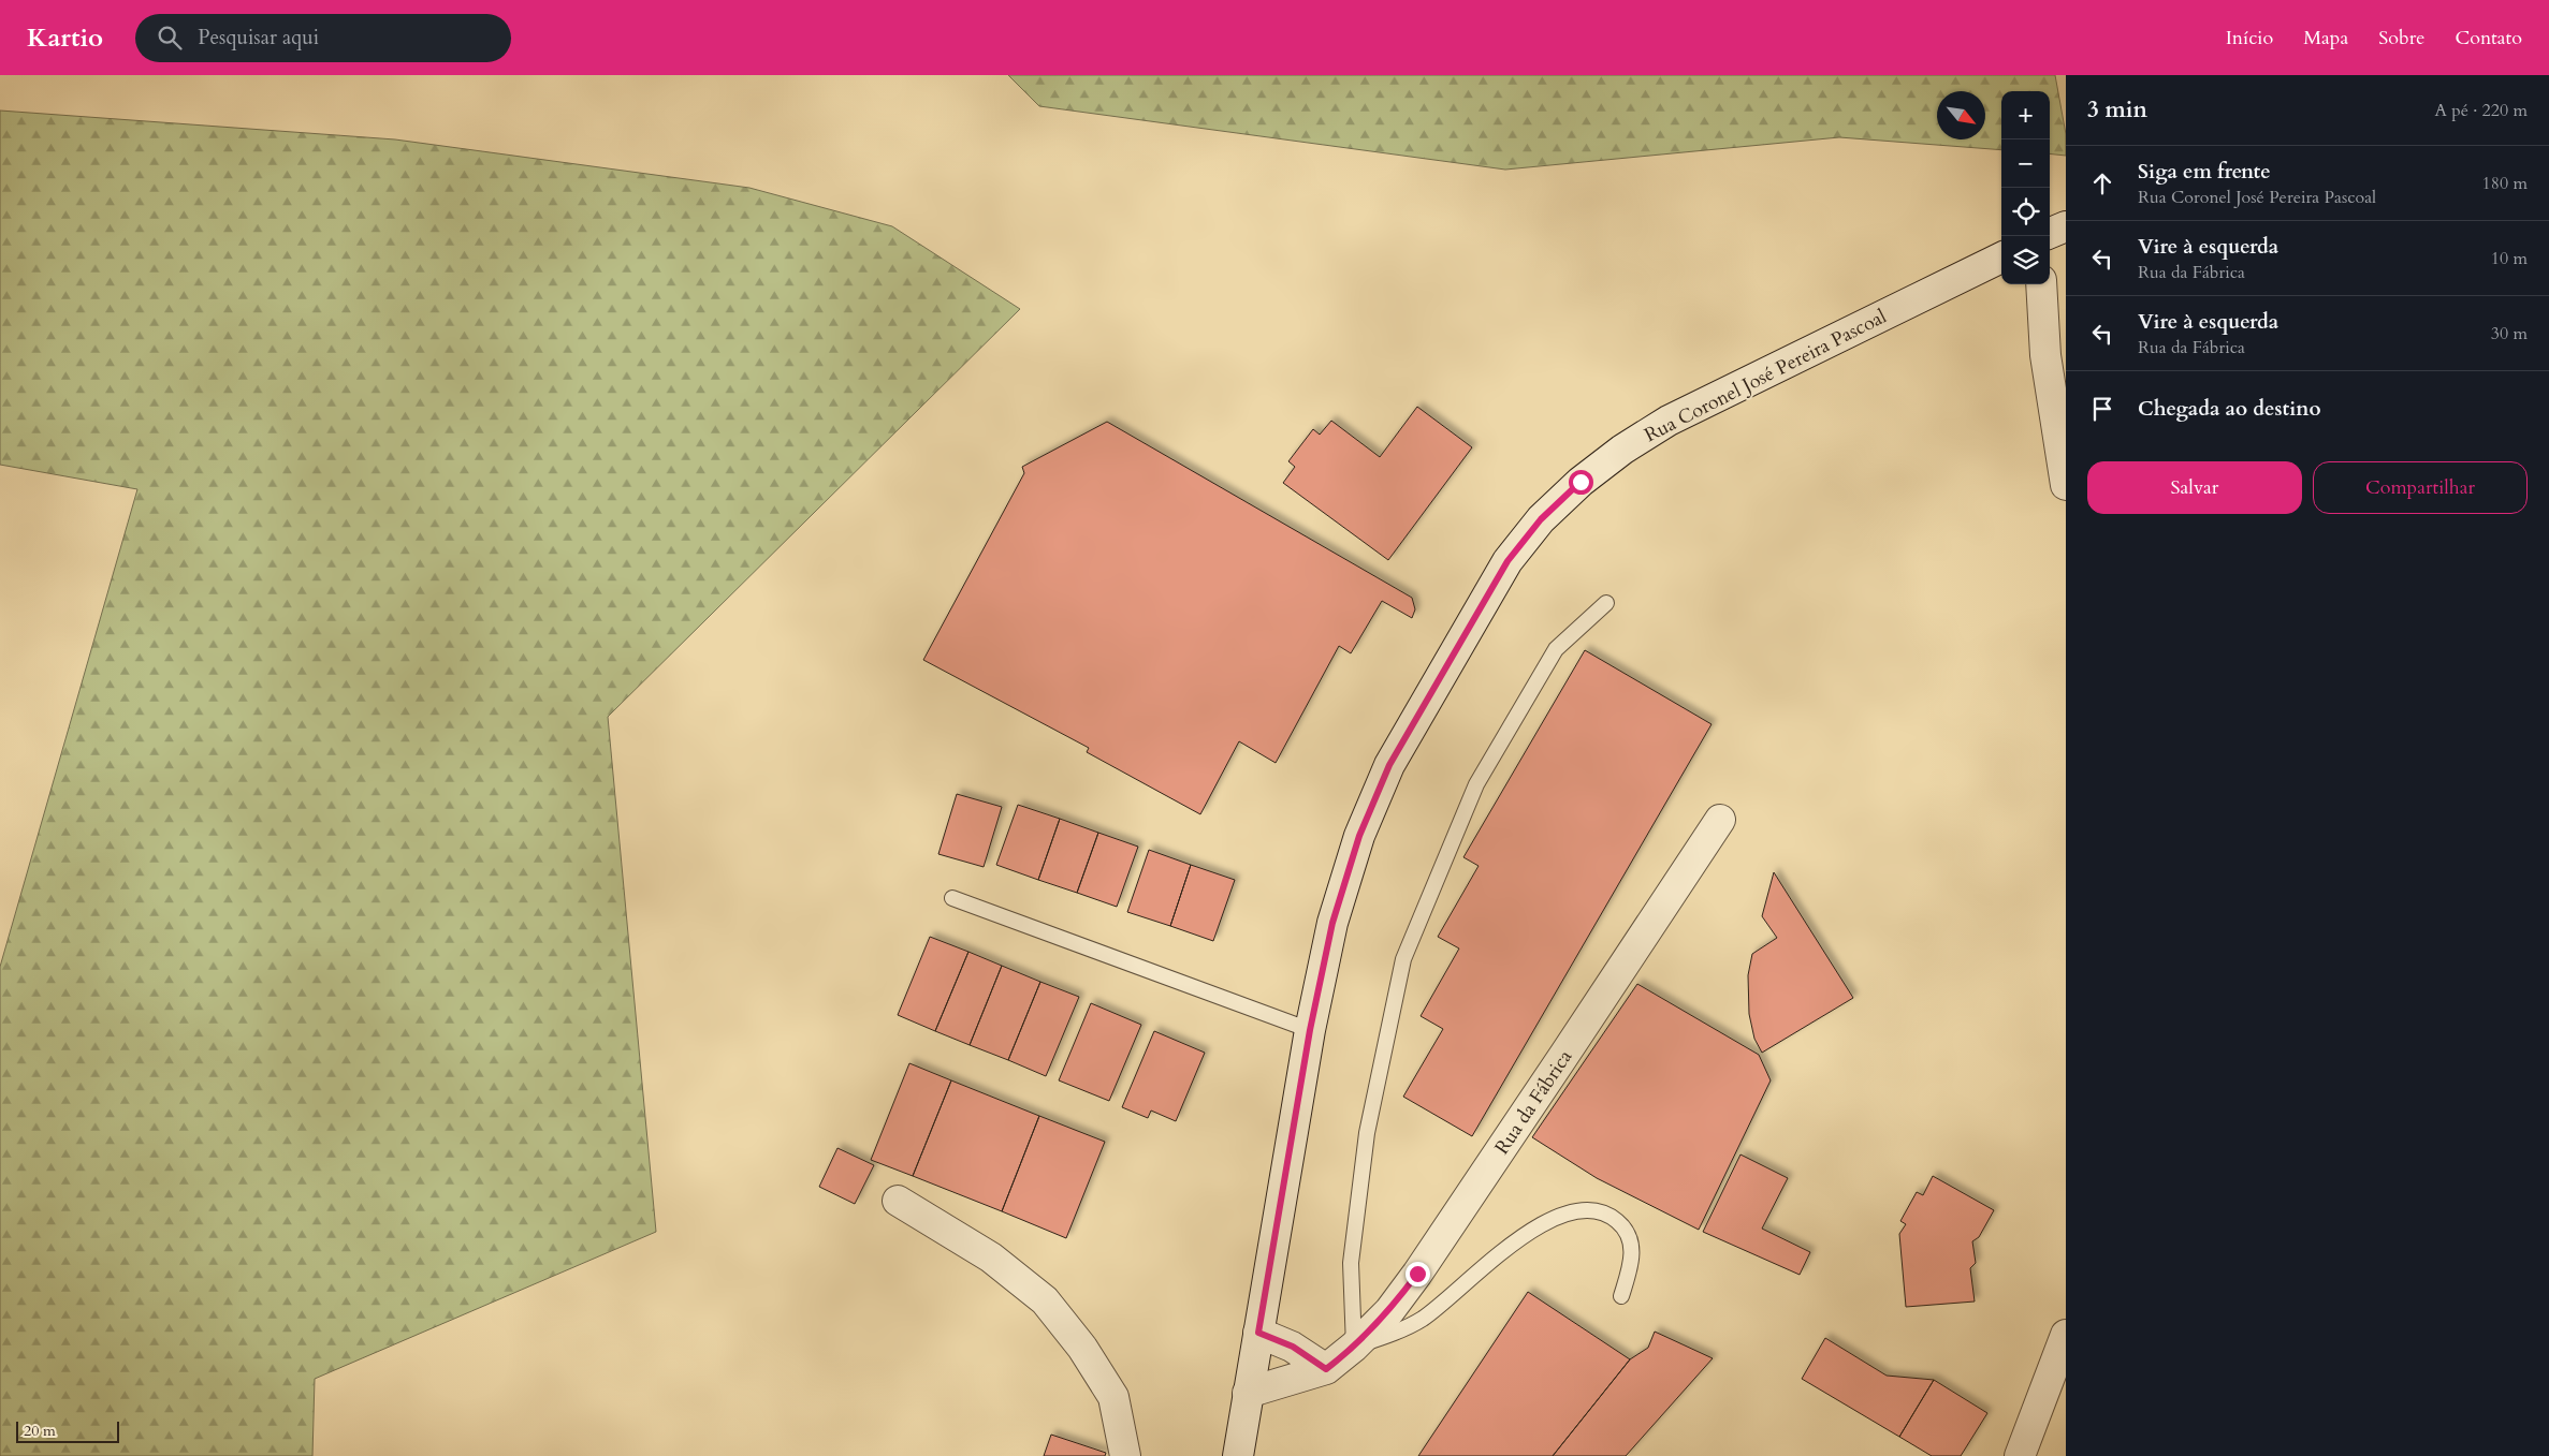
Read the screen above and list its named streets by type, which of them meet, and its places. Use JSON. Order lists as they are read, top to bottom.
{
  "streets": {
    "main road": ["Rua Coronel José Pereira Pascoal", "Rua da Fábrica"]
  },
  "crossings": [
    ["Rua Coronel José Pereira Pascoal", "Rua da Fábrica"]
  ],
  "scale_bar": "20 m",
  "north": "bottom right",
  "page": {
    "header": "Kartio",
    "search": "Pesquisar aqui",
    "nav": [
      "Início",
      "Mapa",
      "Sobre",
      "Contato"
    ],
    "heading": ["3 min", "A pé · 220 m"],
    "map_buttons": ["+", "−"],
    "list": [
      ["Siga em frente", "Rua Coronel José Pereira Pascoal", "180 m"],
      ["Vire à esquerda", "Rua da Fábrica", "10 m"],
      ["Vire à esquerda", "Rua da Fábrica", "30 m"],
      "Chegada ao destino"
    ],
    "buttons": ["Salvar", "Compartilhar"],
    "scale": "20 m"
  }
}
